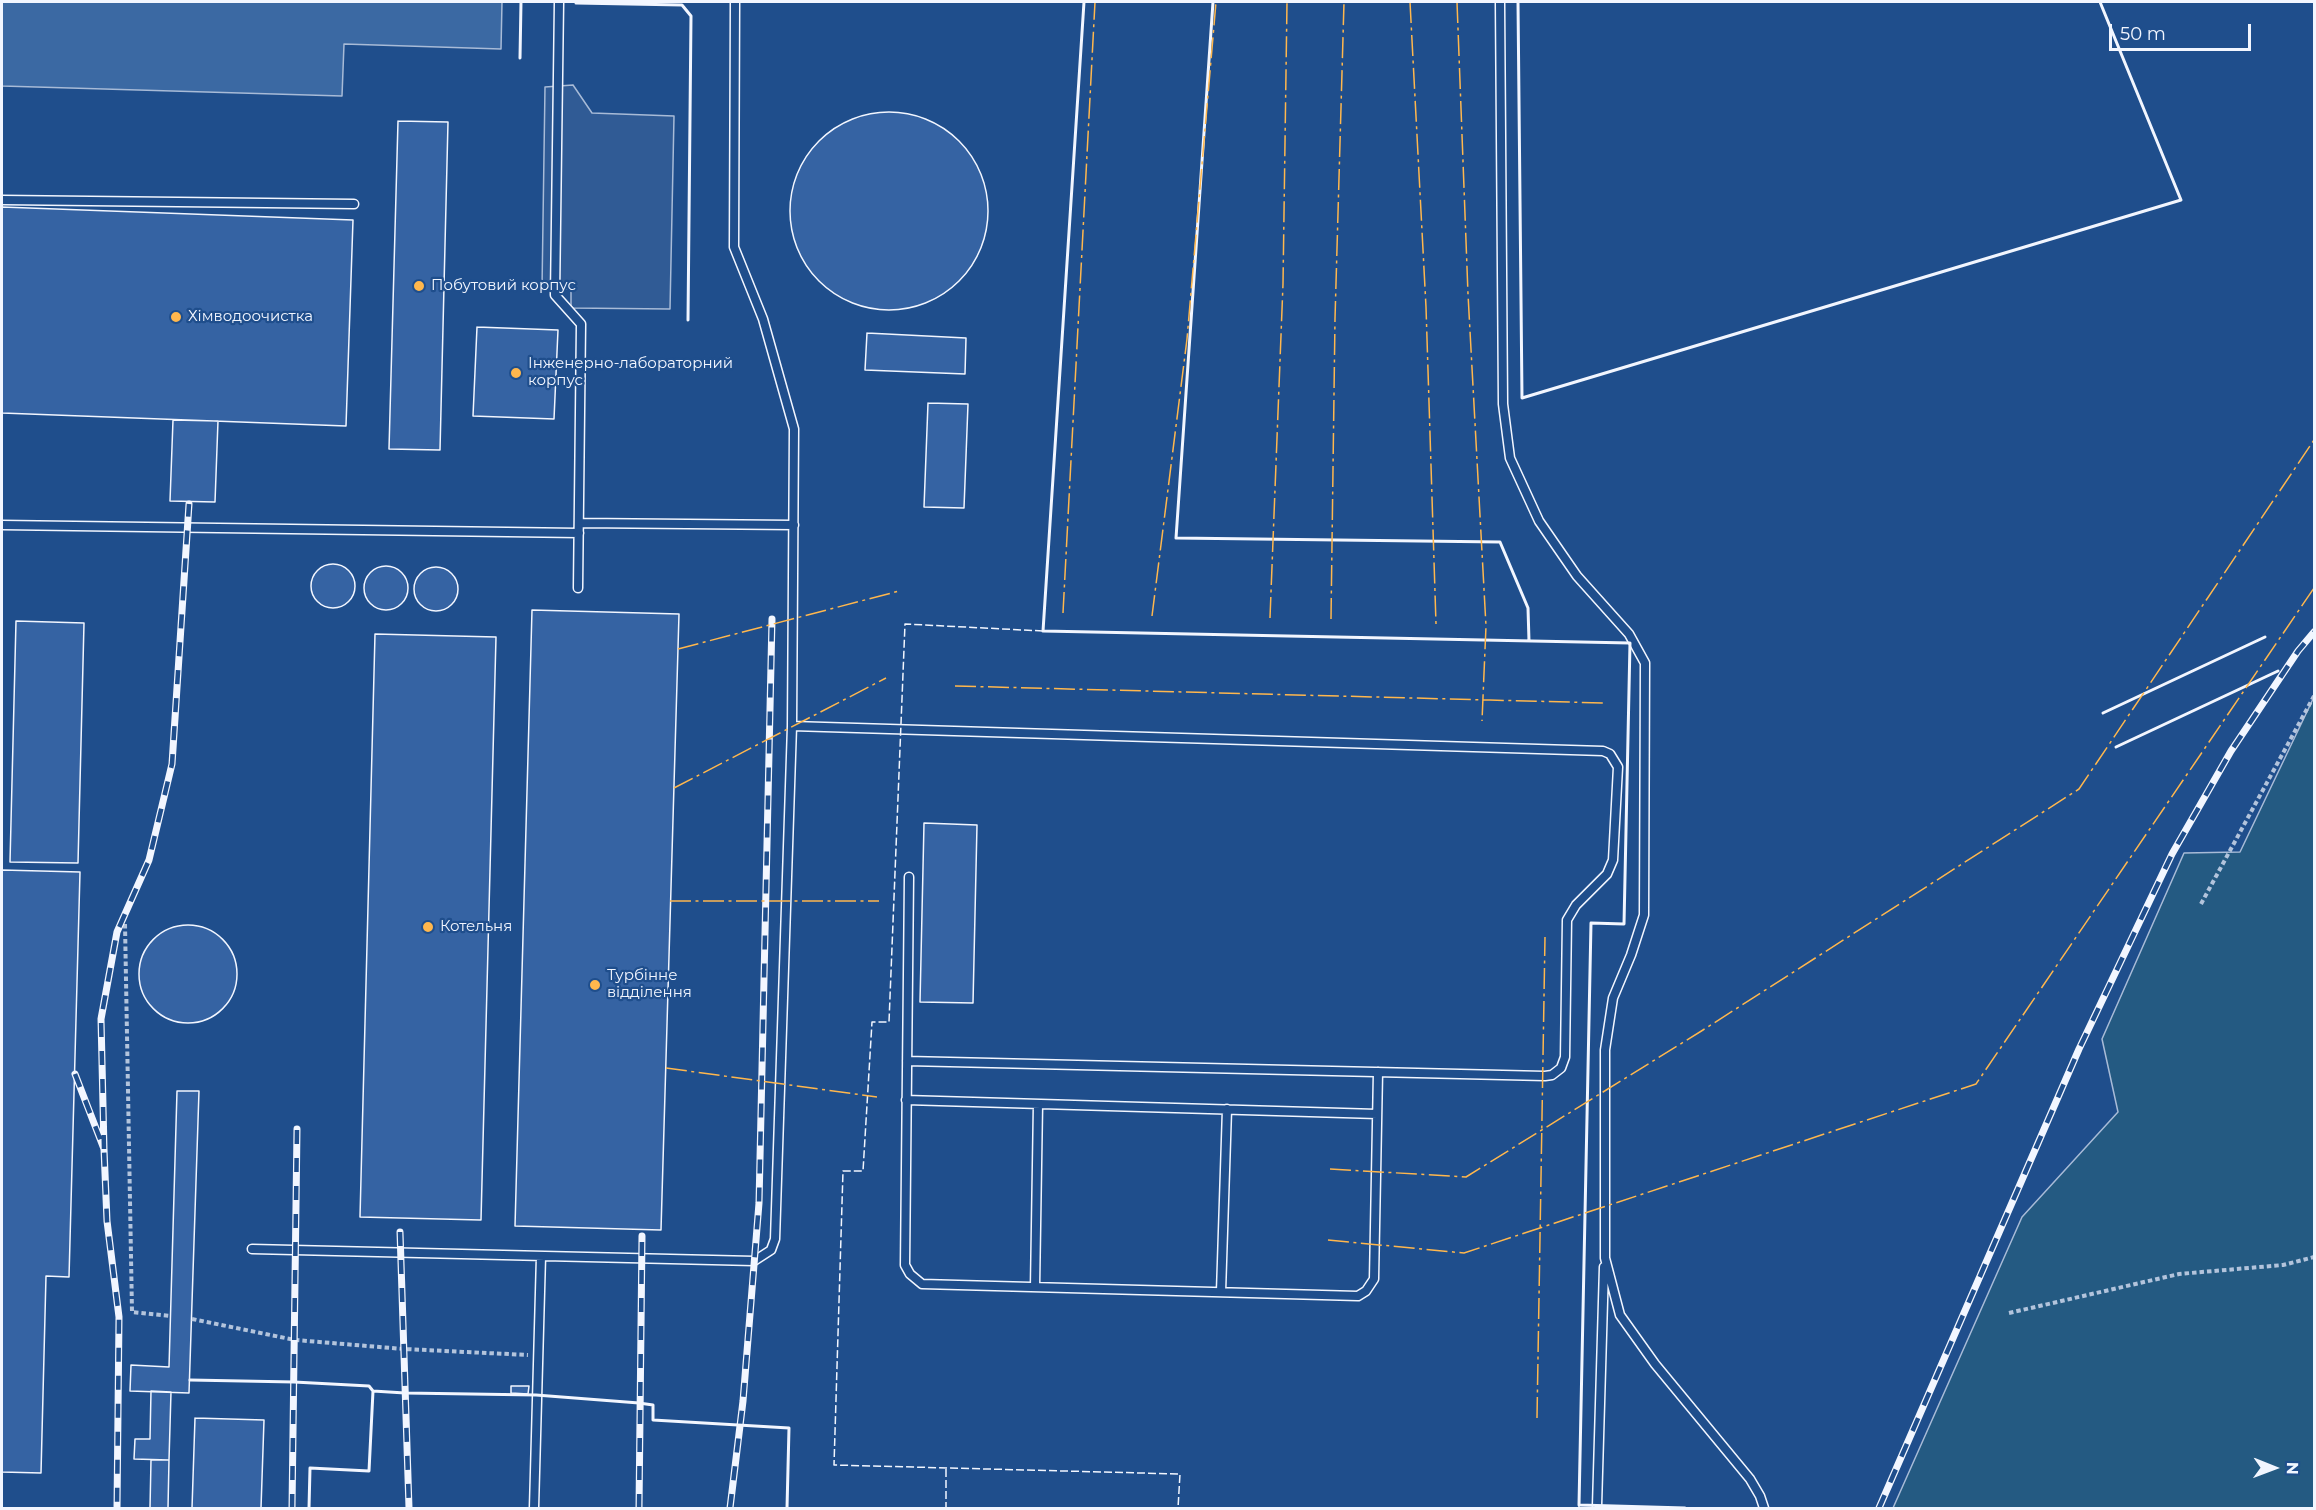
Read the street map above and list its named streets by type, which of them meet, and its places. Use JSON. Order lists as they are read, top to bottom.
{
  "places": [
    "Побутовий корпус",
    "Хімводоочистка",
    "Інженерно-лабораторний корпус",
    "Котельня",
    "Турбінне відділення"
  ],
  "scale_bar": "50 m",
  "north": "right"
}
